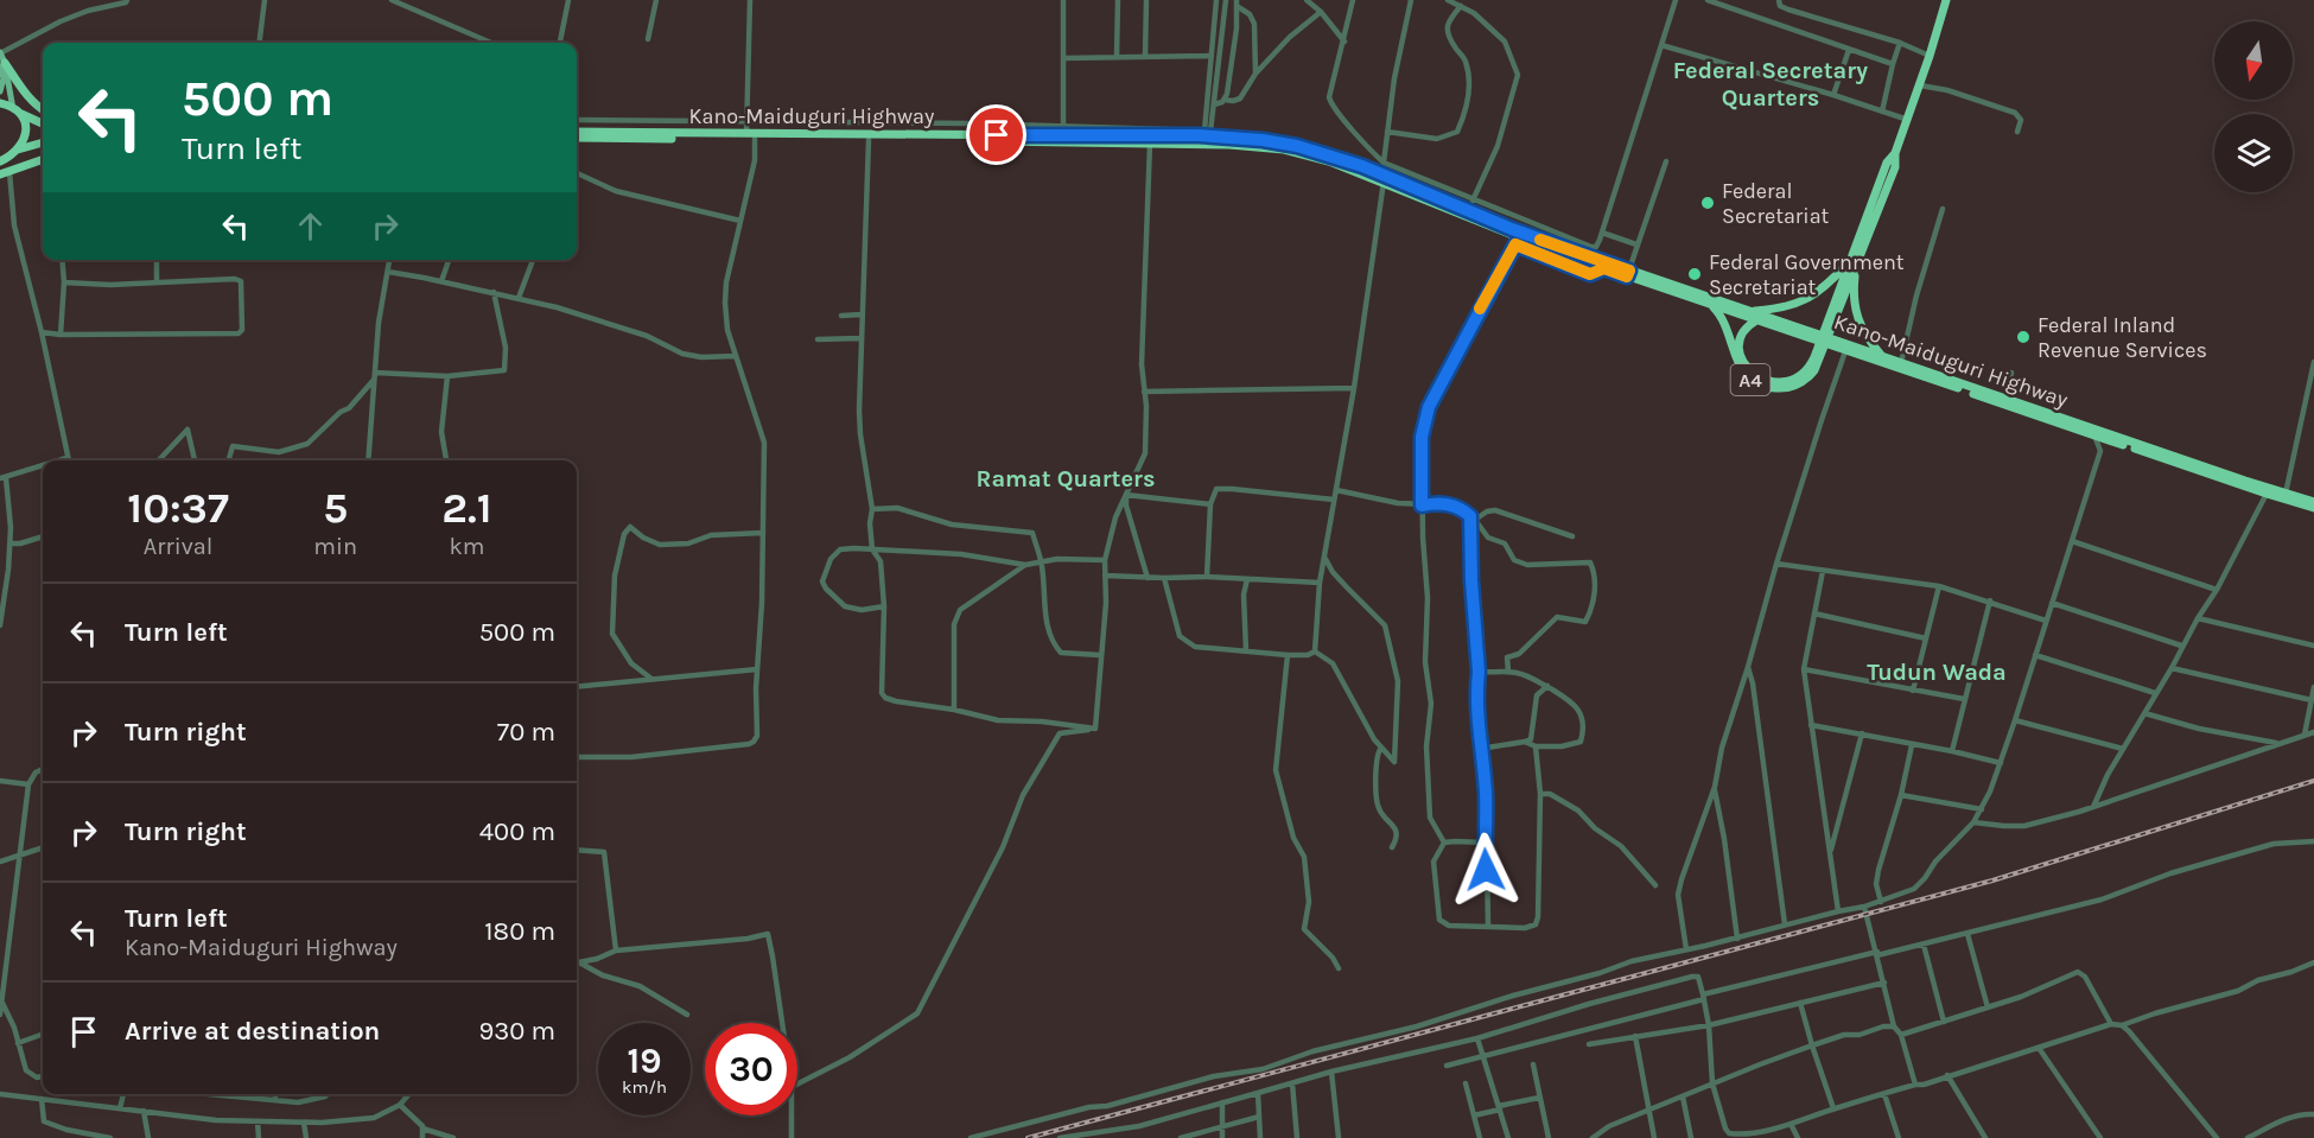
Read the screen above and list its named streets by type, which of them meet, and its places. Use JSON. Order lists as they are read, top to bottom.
{
  "streets": {
    "highway": ["Kano-Maiduguri Highway", "A4"]
  },
  "crossings": [
    ["Kano-Maiduguri Highway", "A4"]
  ],
  "districts": ["Federal Secretary Quarters", "Ramat Quarters", "Tudun Wada"],
  "places": ["Federal Secretariat", "Federal Government Secretariat", "Federal Inland Revenue Services"],
  "north": "bottom",
  "page": {
    "turn": ["500 m", "Turn left"],
    "eta": [
      "10:37",
      "Arrival",
      "5",
      "min",
      "2.1",
      "km"
    ],
    "list": [
      {
        "name": "Turn left",
        "value": "500 m"
      },
      {
        "name": "Turn right",
        "value": "70 m"
      },
      {
        "name": "Turn right",
        "value": "400 m"
      },
      {
        "name": "Turn left",
        "note": "Kano-Maiduguri Highway",
        "value": "180 m"
      },
      {
        "name": "Arrive at destination",
        "value": "930 m"
      }
    ],
    "speed": "19 km/h",
    "limit": "30"
  }
}
